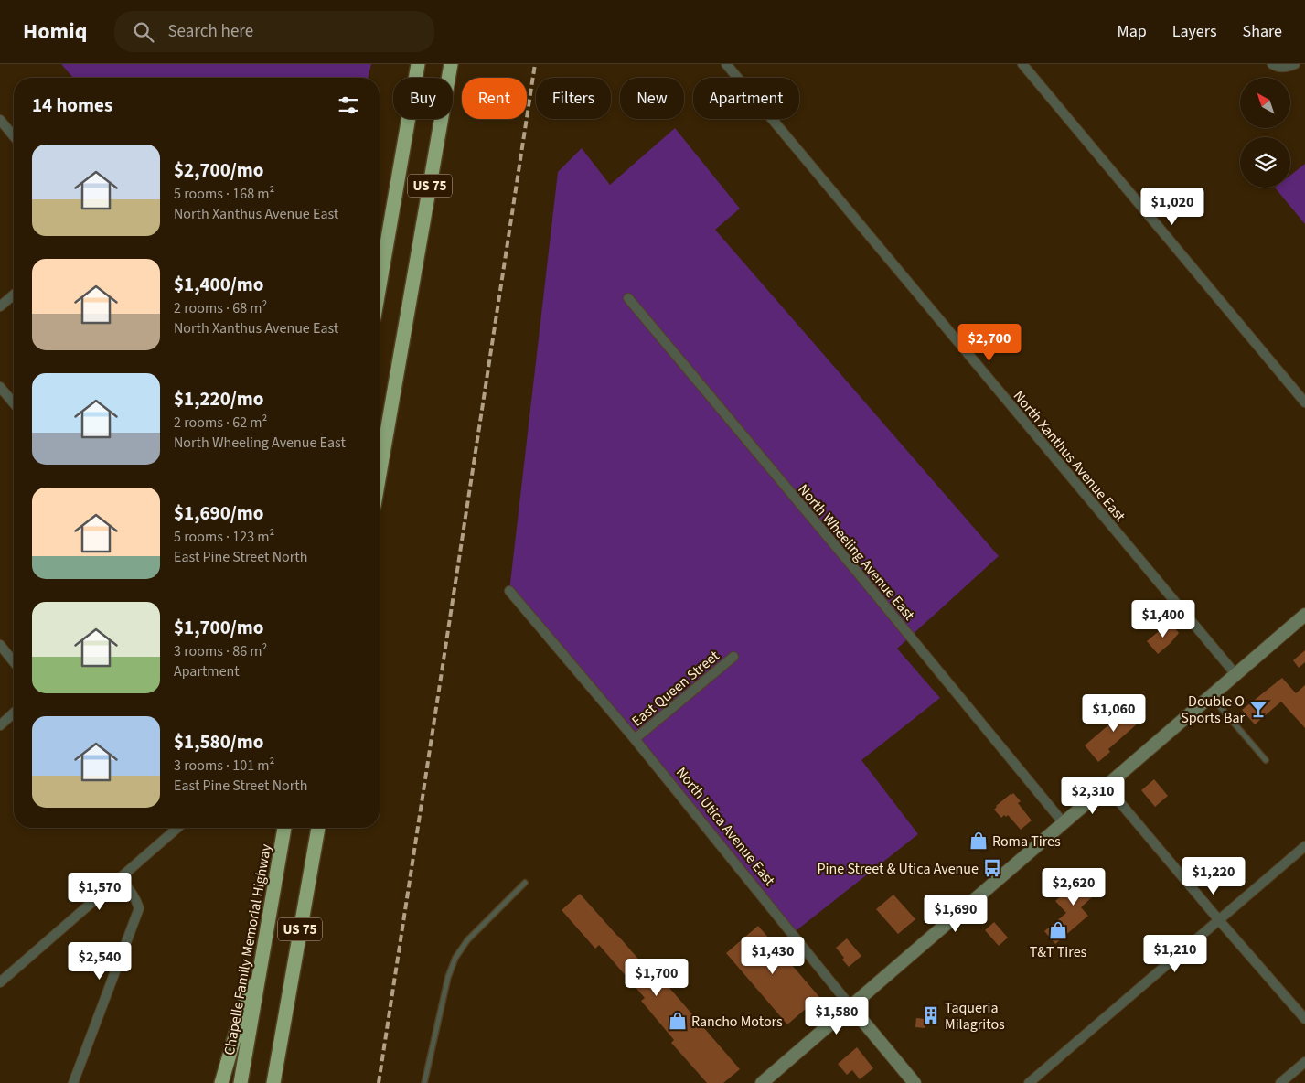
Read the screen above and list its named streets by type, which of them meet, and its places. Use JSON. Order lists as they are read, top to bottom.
{
  "streets": {
    "highway": ["US 75", "Chapelle Family Memorial Highway"],
    "main road": ["North Utica Avenue East"],
    "street": ["North Xanthus Avenue East", "North Wheeling Avenue East", "East Queen Street"]
  },
  "crossings": [
    ["East Queen Street", "North Utica Avenue East"]
  ],
  "places": {
    "bar": ["Double O Sports Bar"],
    "shop": ["Roma Tires", "T&T Tires", "Rancho Motors"],
    "bus stop": ["Pine Street & Utica Avenue"],
    "building": ["Taqueria Milagritos"]
  },
  "north": "top left",
  "page": {
    "header": "Homiq",
    "search": "Search here",
    "nav": ["Map", "Layers", "Share"],
    "chip": [
      "Buy",
      "Rent",
      "Filters",
      "New",
      "Apartment"
    ],
    "heading": "14 homes",
    "list": [
      {
        "name": "$2,700/mo",
        "note": "5 rooms · 168 m² · North Xanthus Avenue East"
      },
      {
        "name": "$1,400/mo",
        "note": "2 rooms · 68 m² · North Xanthus Avenue East"
      },
      {
        "name": "$1,220/mo",
        "note": "2 rooms · 62 m² · North Wheeling Avenue East"
      },
      {
        "name": "$1,690/mo",
        "note": "5 rooms · 123 m² · East Pine Street North"
      },
      {
        "name": "$1,700/mo",
        "note": "3 rooms · 86 m² · Apartment"
      },
      {
        "name": "$1,580/mo",
        "note": "3 rooms · 101 m² · East Pine Street North"
      }
    ],
    "price": [
      "$1,020",
      "$2,700",
      "$1,400",
      "$1,060",
      "$2,310",
      "$1,220",
      "$2,620",
      "$1,570",
      "$1,690",
      "$1,210",
      "$1,430",
      "$2,540",
      "$1,700",
      "$1,580"
    ]
  }
}
